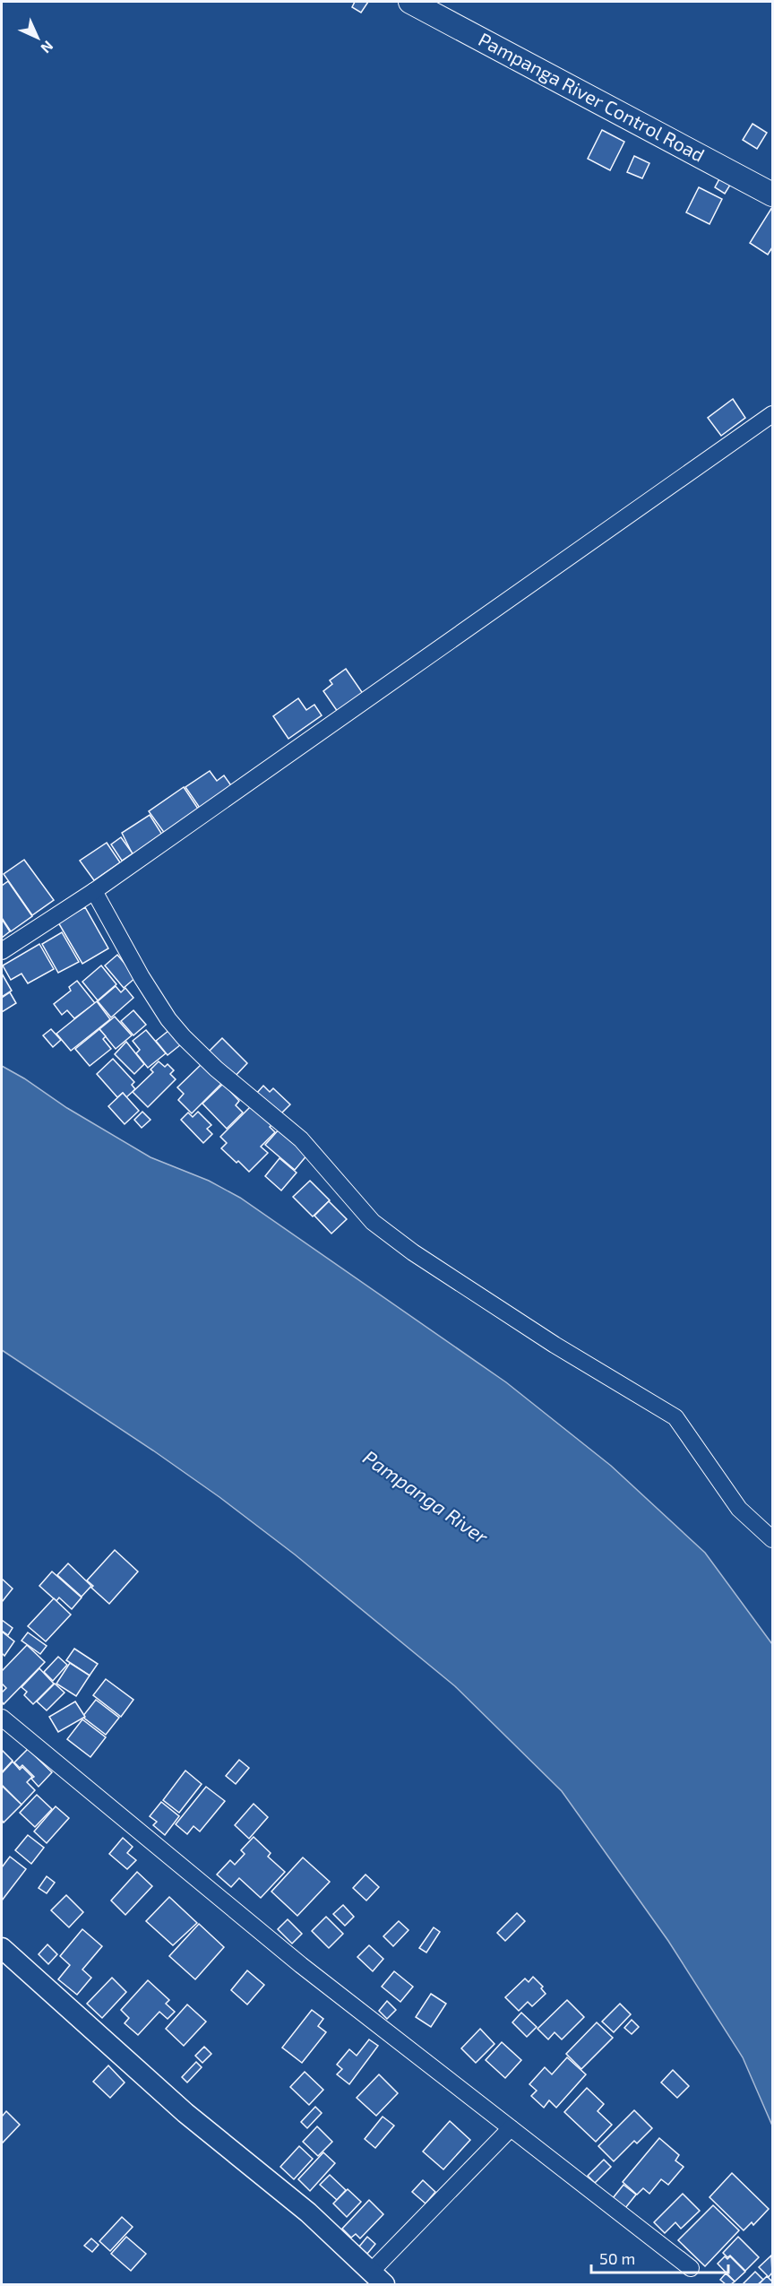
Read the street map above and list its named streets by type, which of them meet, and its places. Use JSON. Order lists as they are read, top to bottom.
{
  "streets": {
    "main road": ["Pampanga River Control Road"]
  },
  "water": ["Pampanga River"],
  "scale_bar": "50 m",
  "north": "bottom right"
}
